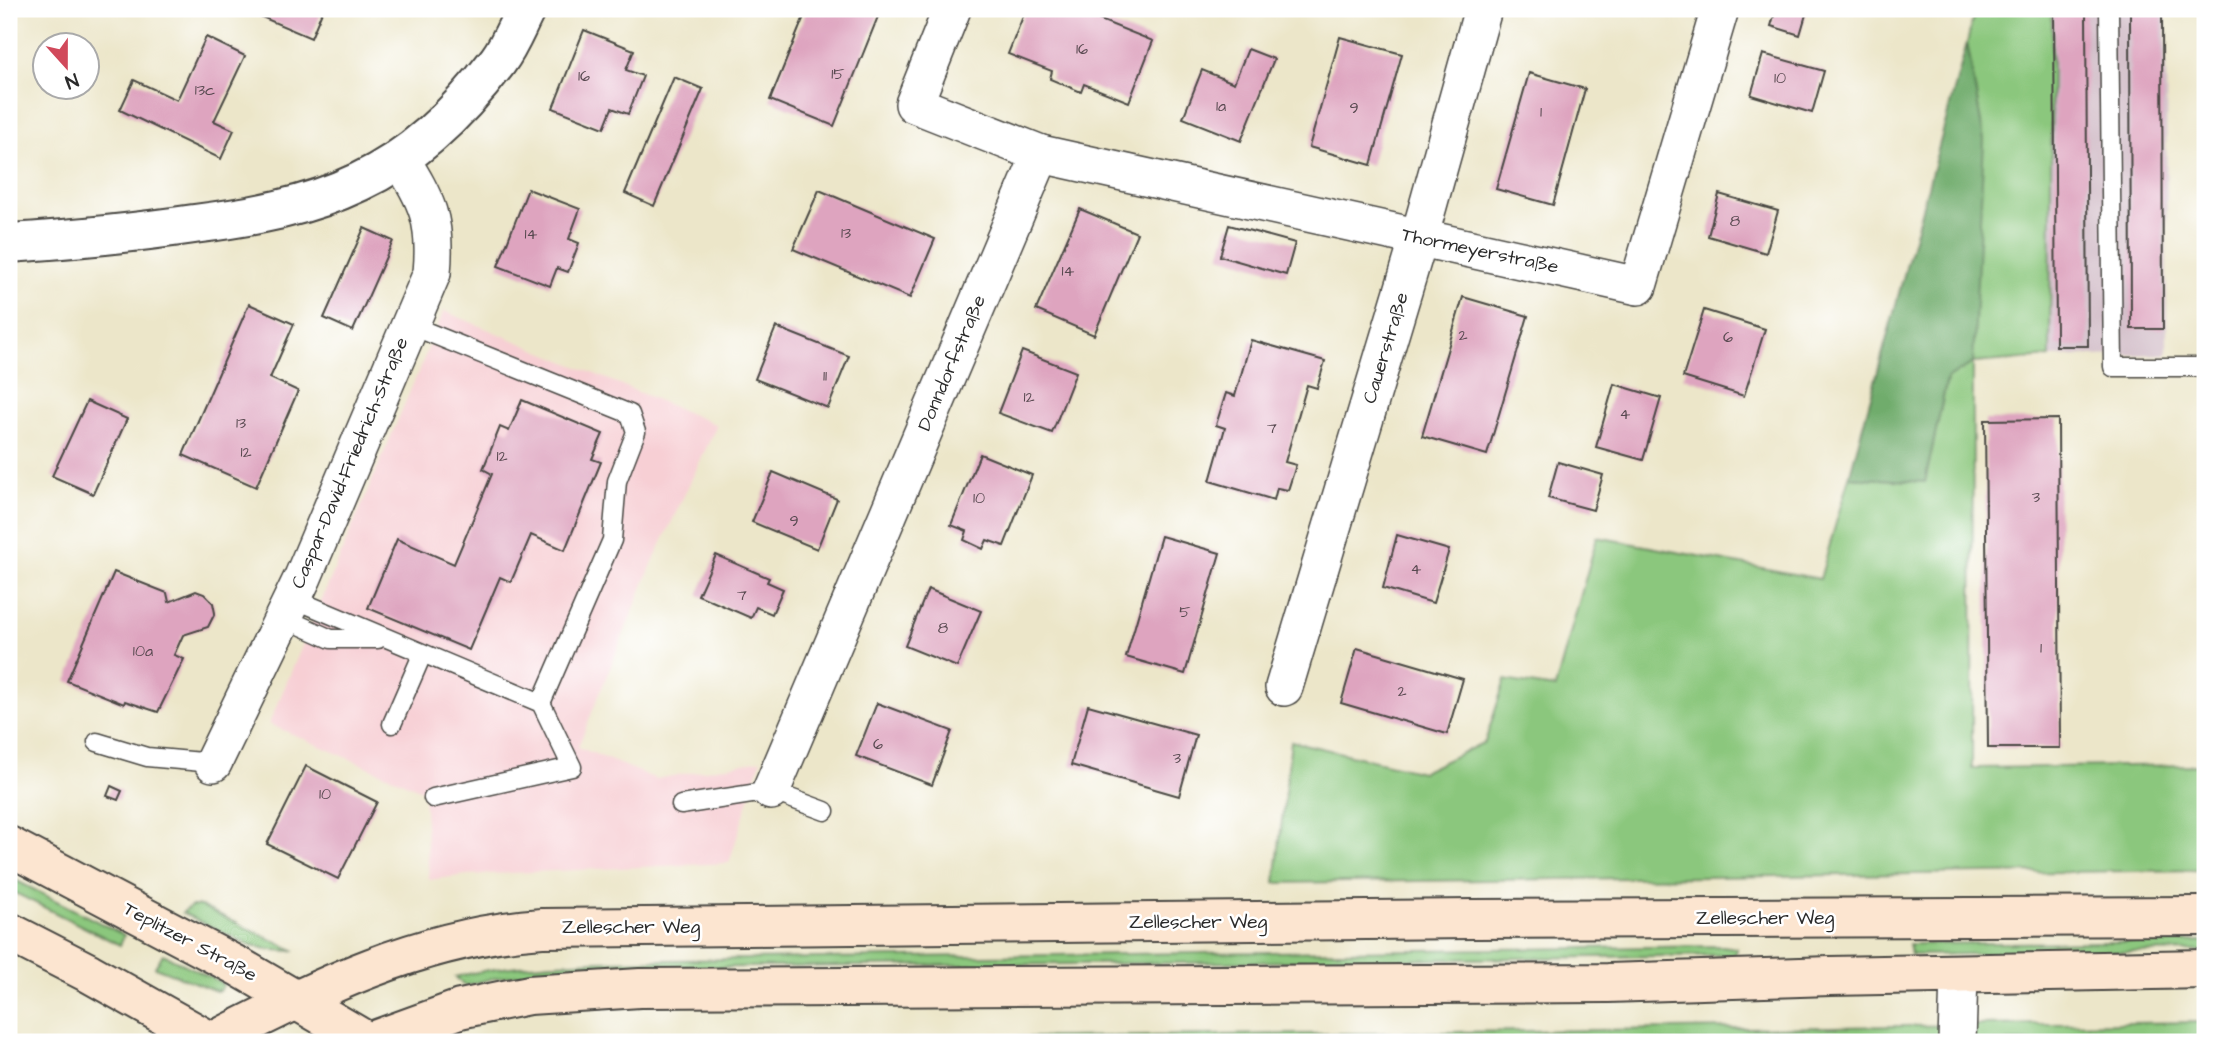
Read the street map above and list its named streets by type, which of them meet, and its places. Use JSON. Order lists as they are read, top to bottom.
{
  "streets": {
    "main road": ["Zellescher Weg", "Teplitzer Straße"],
    "street": [
      "Thormeyerstraße",
      "Cauerstraße",
      "Donndorfstraße",
      "Caspar-David-Friedrich-Straße"
    ]
  },
  "crossings": [
    ["Thormeyerstraße", "Cauerstraße"],
    ["Thormeyerstraße", "Donndorfstraße"],
    ["Zellescher Weg", "Teplitzer Straße"]
  ],
  "house_numbers": [
    "16",
    "15",
    "16",
    "10",
    "13c",
    "1a",
    "9",
    "1",
    "8",
    "13",
    "14",
    "14",
    "2",
    "6",
    "11",
    "12",
    "4",
    "13",
    "7",
    "12",
    "12",
    "3",
    "10",
    "9",
    "4",
    "7",
    "5",
    "8",
    "1",
    "10a",
    "2",
    "6",
    "3",
    "10"
  ],
  "north": "bottom"
}
